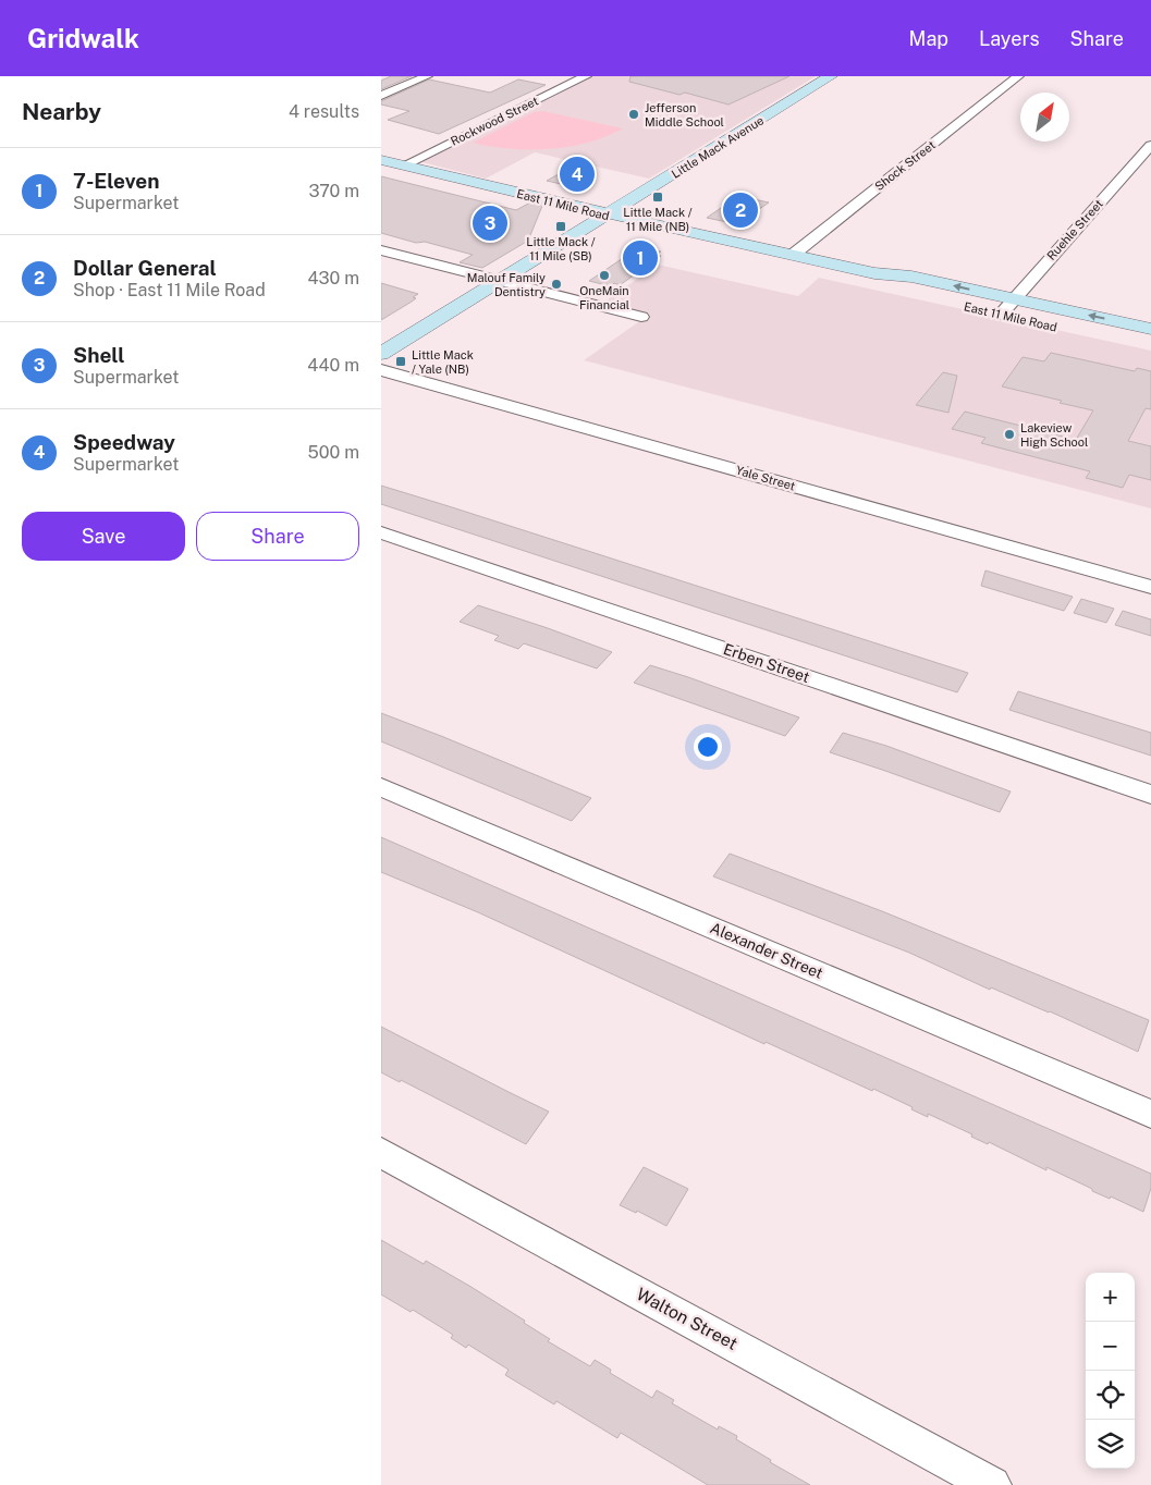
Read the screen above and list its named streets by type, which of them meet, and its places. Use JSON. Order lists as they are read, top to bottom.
{
  "streets": {
    "main road": ["Little Mack Avenue", "East 11 Mile Road"],
    "street": [
      "Rockwood Street",
      "Shock Street",
      "Ruehle Street",
      "Yale Street",
      "Erben Street",
      "Alexander Street",
      "Walton Street"
    ]
  },
  "crossings": [
    ["Rockwood Street", "East 11 Mile Road"],
    ["Little Mack Avenue", "East 11 Mile Road"],
    ["Shock Street", "East 11 Mile Road"],
    ["East 11 Mile Road", "Ruehle Street"]
  ],
  "places": {
    "other": [
      "Jefferson Middle School",
      "OneMain Financial",
      "Malouf Family Dentistry",
      "Lakeview High School"
    ],
    "transit": ["Little Mack / 11 Mile (NB)", "Little Mack / 11 Mile (SB)", "Little Mack / Yale (NB)"]
  },
  "north": "top right",
  "page": {
    "header": "Gridwalk",
    "nav": ["Map", "Layers", "Share"],
    "heading": ["Nearby", "4 results"],
    "list": [
      {
        "mark": "1",
        "name": "7-Eleven",
        "note": "Supermarket",
        "value": "370 m"
      },
      {
        "mark": "2",
        "name": "Dollar General",
        "note": "Shop · East 11 Mile Road",
        "value": "430 m"
      },
      {
        "mark": "3",
        "name": "Shell",
        "note": "Supermarket",
        "value": "440 m"
      },
      {
        "mark": "4",
        "name": "Speedway",
        "note": "Supermarket",
        "value": "500 m"
      }
    ],
    "pins": [
      "4",
      "2",
      "3",
      "1"
    ],
    "buttons": ["Save", "Share"],
    "map_buttons": ["+", "−"]
  }
}
